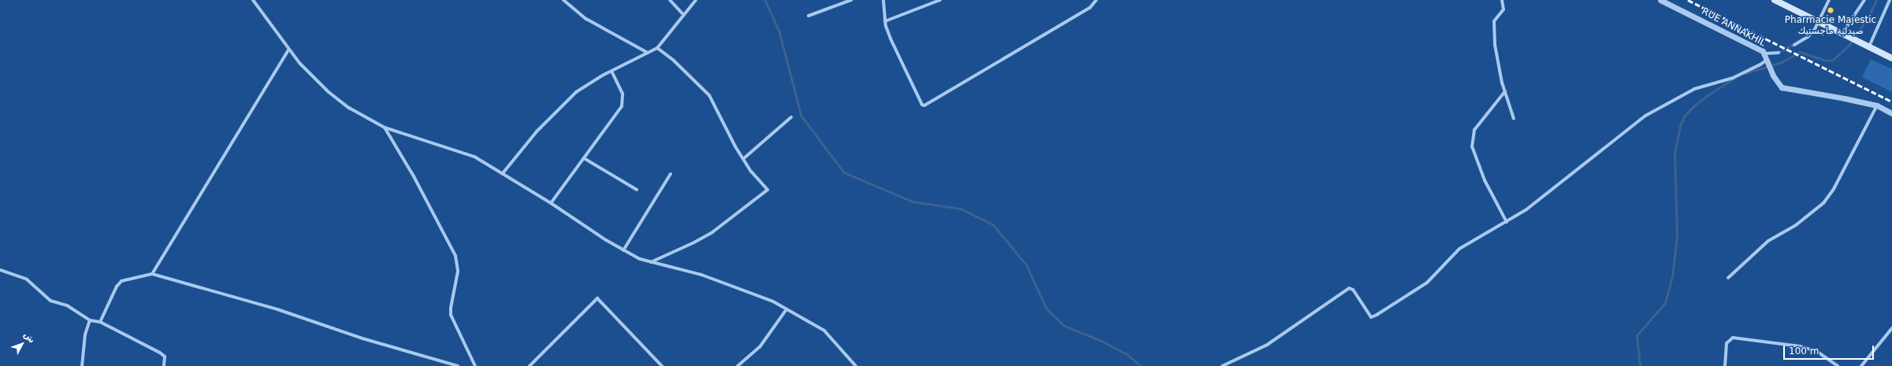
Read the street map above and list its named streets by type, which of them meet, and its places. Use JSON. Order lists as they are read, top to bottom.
{
  "streets": {
    "street": ["RUE ANNAKHIL"]
  },
  "places": ["Pharmacie Majestic صيدلية ماجستيك"],
  "scale_bar": "100 m",
  "north": "top right"
}
